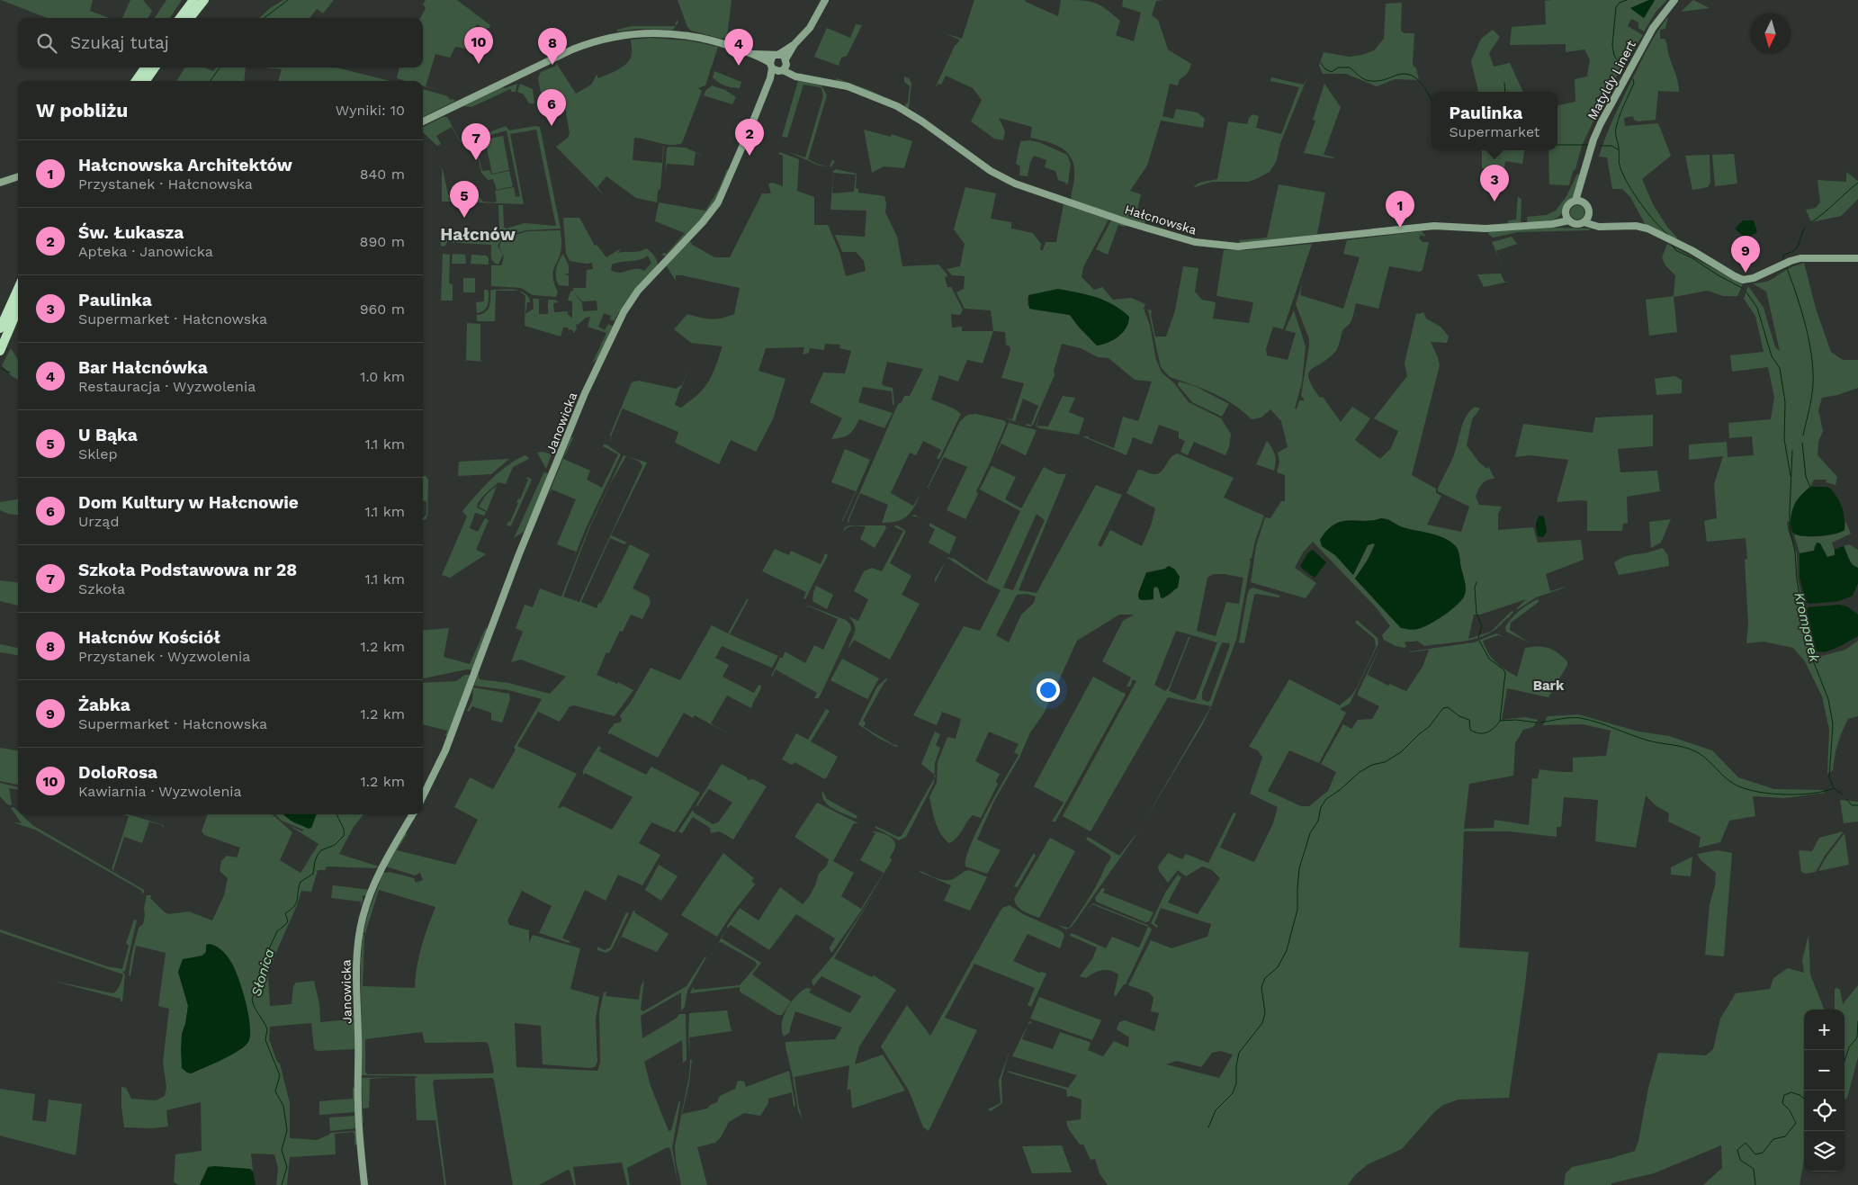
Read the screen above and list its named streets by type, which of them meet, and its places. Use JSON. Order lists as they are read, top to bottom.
{
  "streets": {
    "street": ["Matyldy Linert", "Hałcnowska", "Janowicka"]
  },
  "crossings": [
    ["Matyldy Linert", "Hałcnowska"],
    ["Hałcnowska", "Janowicka"]
  ],
  "districts": ["Hałcnów", "Bark"],
  "water": ["Kromparek", "Słonica"],
  "north": "bottom",
  "page": {
    "search": "Szukaj tutaj",
    "pins": [
      "10",
      "8",
      "4",
      "6",
      "2",
      "7",
      "3",
      "5",
      "1",
      "9"
    ],
    "heading": ["W pobliżu", "Wyniki: 10"],
    "popup": ["Paulinka", "Supermarket"],
    "list": [
      {
        "mark": "1",
        "name": "Hałcnowska Architektów",
        "note": "Przystanek · Hałcnowska",
        "value": "840 m"
      },
      {
        "mark": "2",
        "name": "Św. Łukasza",
        "note": "Apteka · Janowicka",
        "value": "890 m"
      },
      {
        "mark": "3",
        "name": "Paulinka",
        "note": "Supermarket · Hałcnowska",
        "value": "960 m"
      },
      {
        "mark": "4",
        "name": "Bar Hałcnówka",
        "note": "Restauracja · Wyzwolenia",
        "value": "1.0 km"
      },
      {
        "mark": "5",
        "name": "U Bąka",
        "note": "Sklep",
        "value": "1.1 km"
      },
      {
        "mark": "6",
        "name": "Dom Kultury w Hałcnowie",
        "note": "Urząd",
        "value": "1.1 km"
      },
      {
        "mark": "7",
        "name": "Szkoła Podstawowa nr 28",
        "note": "Szkoła",
        "value": "1.1 km"
      },
      {
        "mark": "8",
        "name": "Hałcnów Kościół",
        "note": "Przystanek · Wyzwolenia",
        "value": "1.2 km"
      },
      {
        "mark": "9",
        "name": "Żabka",
        "note": "Supermarket · Hałcnowska",
        "value": "1.2 km"
      },
      {
        "mark": "10",
        "name": "DoloRosa",
        "note": "Kawiarnia · Wyzwolenia",
        "value": "1.2 km"
      }
    ],
    "map_buttons": ["+", "−"]
  }
}
